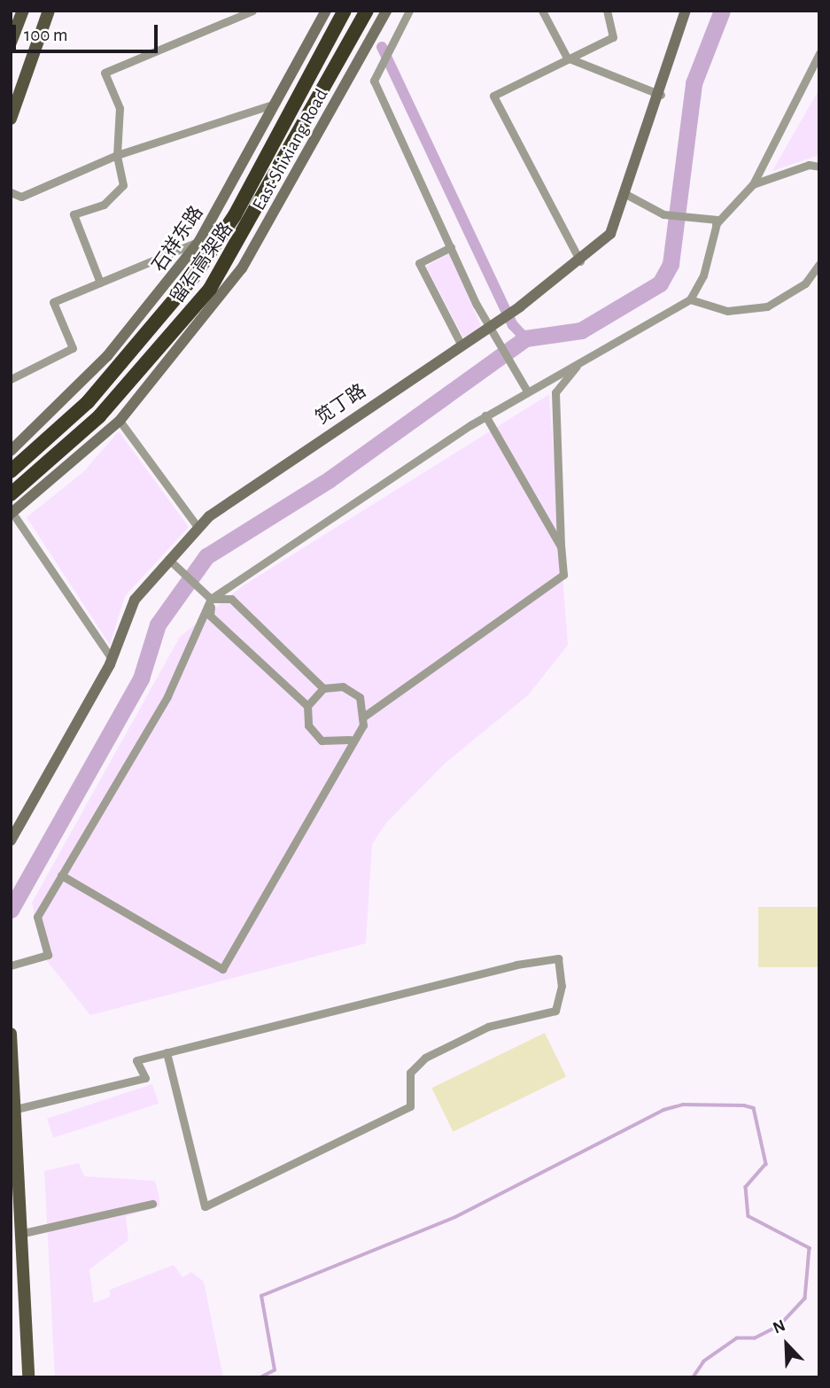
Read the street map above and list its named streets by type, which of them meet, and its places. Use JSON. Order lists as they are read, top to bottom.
{
  "streets": {
    "highway": ["留石高架路"],
    "main road": ["East Shixiang Road", "石祥东路", "笕丁路"]
  },
  "scale_bar": "100 m",
  "north": "top left"
}
